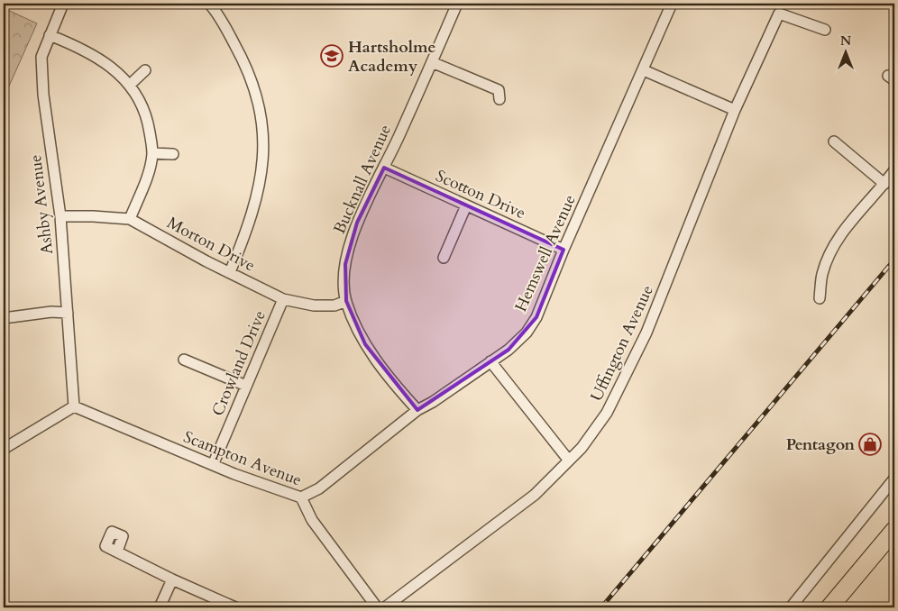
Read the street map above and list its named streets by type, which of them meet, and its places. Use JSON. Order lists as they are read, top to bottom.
{
  "streets": {
    "street": [
      "Bucknall Avenue",
      "Scotton Drive",
      "Ashby Avenue",
      "Morton Drive",
      "Hemswell Avenue",
      "Uffington Avenue",
      "Crowland Drive",
      "Scampton Avenue"
    ]
  },
  "crossings": [
    ["Bucknall Avenue", "Scotton Drive"],
    ["Bucknall Avenue", "Morton Drive"],
    ["Bucknall Avenue", "Hemswell Avenue"],
    ["Scotton Drive", "Hemswell Avenue"],
    ["Ashby Avenue", "Morton Drive"],
    ["Ashby Avenue", "Scampton Avenue"],
    ["Morton Drive", "Crowland Drive"],
    ["Hemswell Avenue", "Scampton Avenue"],
    ["Crowland Drive", "Scampton Avenue"]
  ],
  "places": {
    "school or university": ["Hartsholme Academy"],
    "shop": ["Pentagon"]
  },
  "north": "top"
}
